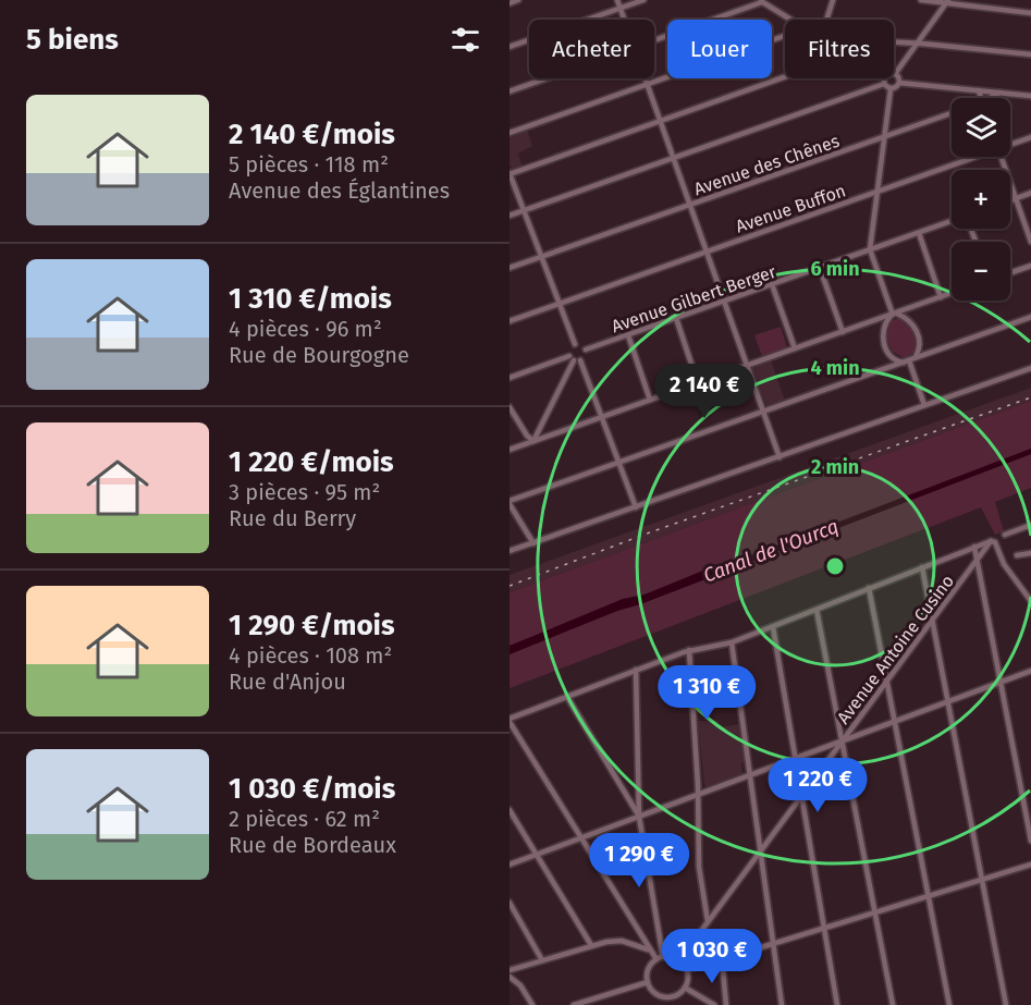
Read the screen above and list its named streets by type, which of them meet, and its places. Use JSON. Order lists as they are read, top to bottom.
{
  "streets": {
    "street": [
      "Avenue des Chênes",
      "Avenue Buffon",
      "Avenue Gilbert Berger",
      "Avenue Antoine Cusino"
    ]
  },
  "water": ["Canal de l'Ourcq"],
  "page": {
    "heading": "5 biens",
    "chip": ["Acheter", "Louer", "Filtres"],
    "list": [
      {
        "name": "2 140 €/mois",
        "note": "5 pièces · 118 m² · Avenue des Églantines"
      },
      {
        "name": "1 310 €/mois",
        "note": "4 pièces · 96 m² · Rue de Bourgogne"
      },
      {
        "name": "1 220 €/mois",
        "note": "3 pièces · 95 m² · Rue du Berry"
      },
      {
        "name": "1 290 €/mois",
        "note": "4 pièces · 108 m² · Rue d'Anjou"
      },
      {
        "name": "1 030 €/mois",
        "note": "2 pièces · 62 m² · Rue de Bordeaux"
      }
    ],
    "map_buttons": ["+", "−"],
    "price": [
      "2 140 €",
      "1 310 €",
      "1 220 €",
      "1 290 €",
      "1 030 €"
    ]
  },
  "rings": ["6 min", "4 min", "2 min"]
}
